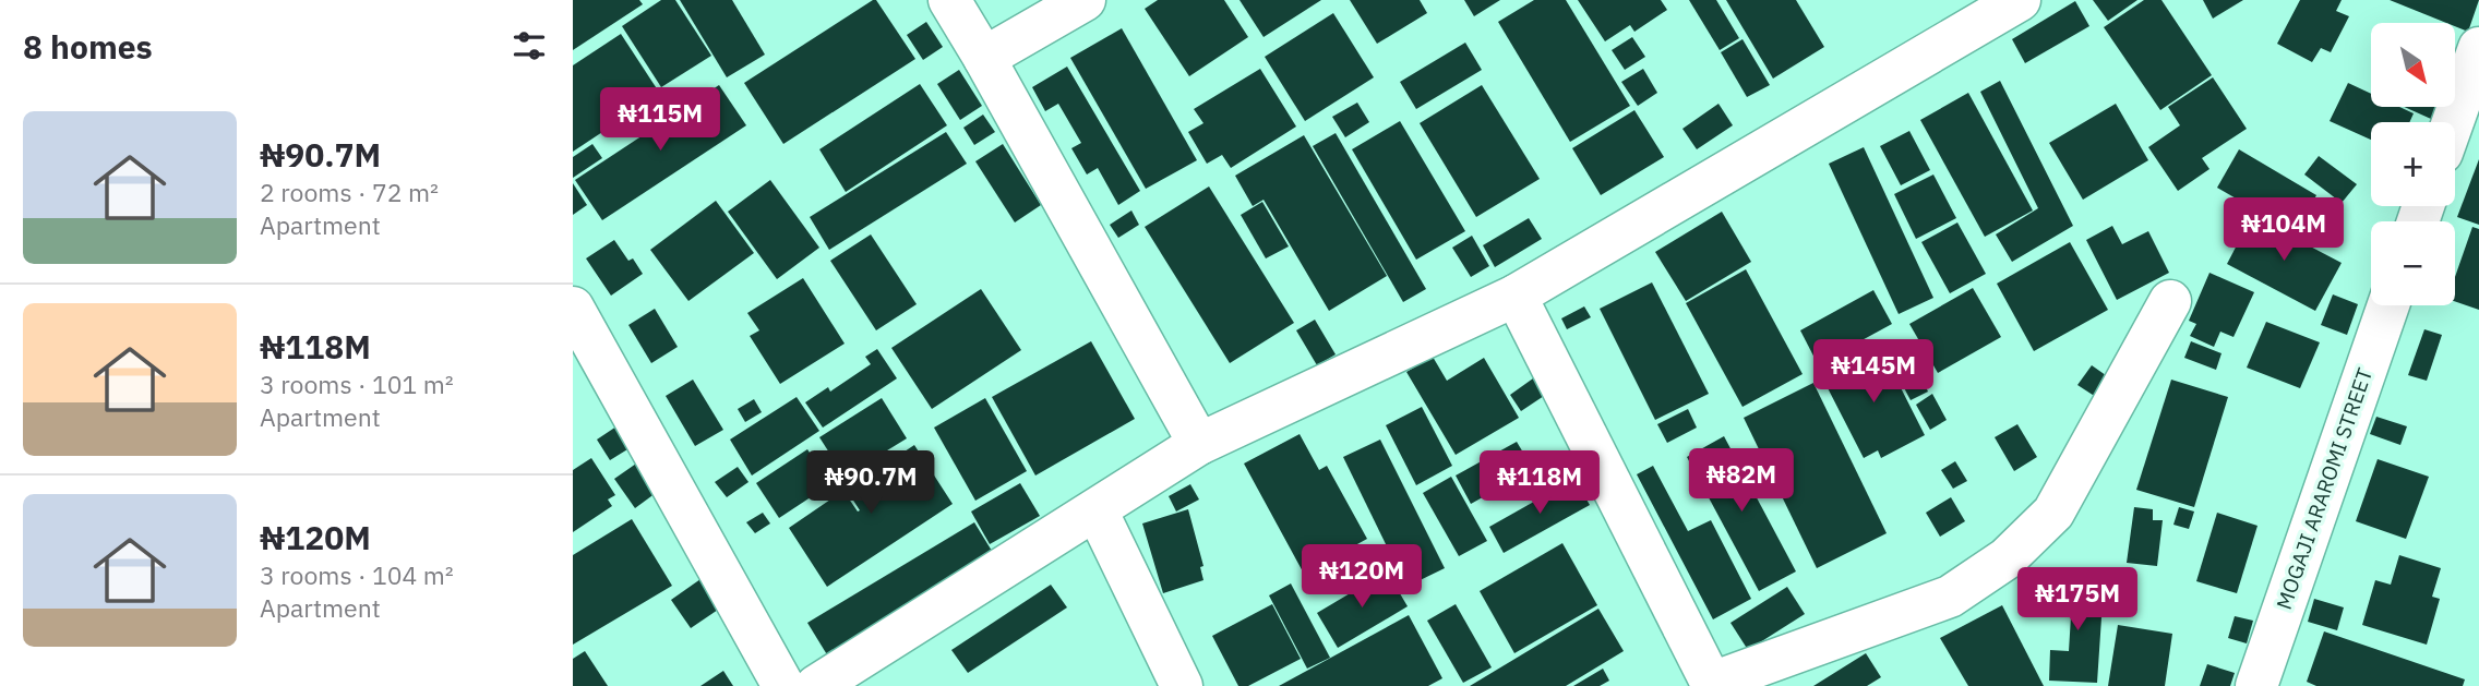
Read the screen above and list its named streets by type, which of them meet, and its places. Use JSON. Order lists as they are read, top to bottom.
{
  "streets": {
    "street": ["MOGAJI ARAROMI STREET"]
  },
  "north": "bottom right",
  "page": {
    "heading": "8 homes",
    "map_buttons": ["+", "−"],
    "price": [
      "₦115M",
      "₦104M",
      "₦145M",
      "₦82M",
      "₦90.7M",
      "₦118M",
      "₦120M",
      "₦175M"
    ],
    "list": [
      {
        "name": "₦90.7M",
        "note": "2 rooms · 72 m² · Apartment"
      },
      {
        "name": "₦118M",
        "note": "3 rooms · 101 m² · Apartment"
      },
      {
        "name": "₦120M",
        "note": "3 rooms · 104 m² · Apartment"
      }
    ]
  }
}
